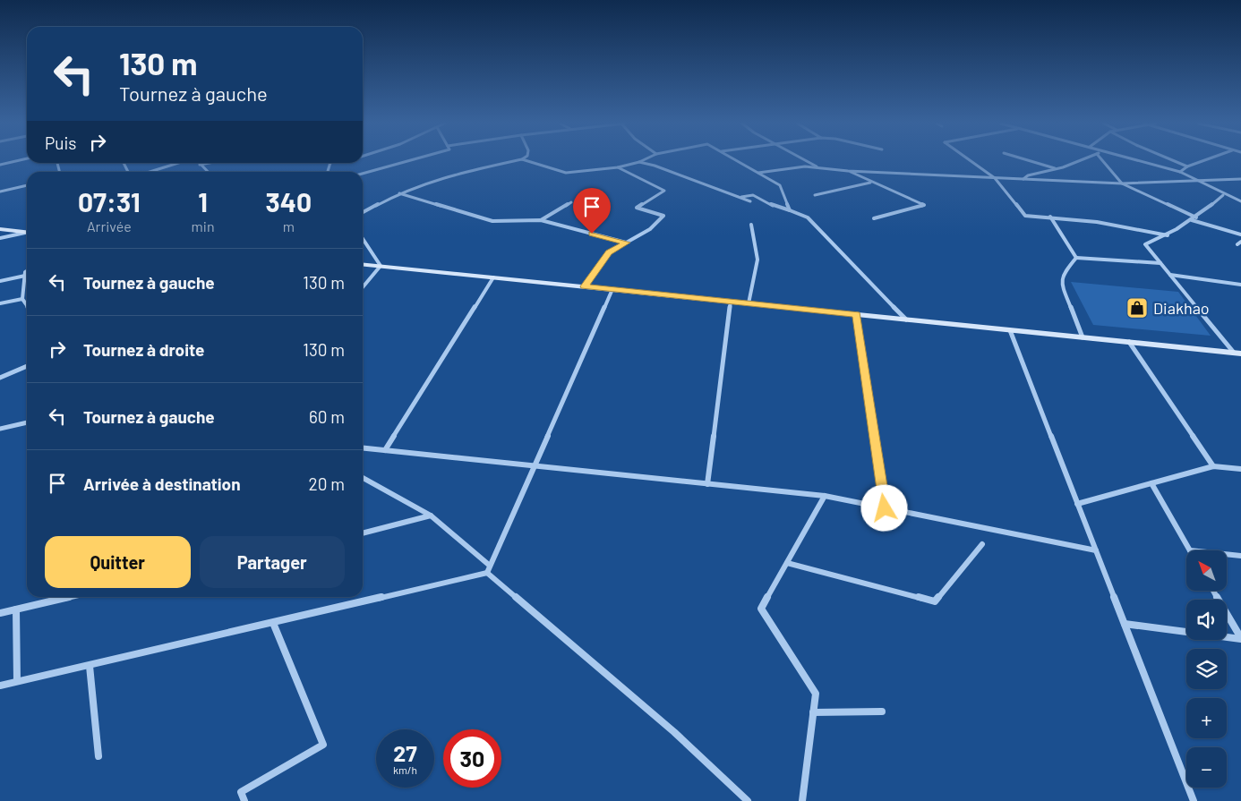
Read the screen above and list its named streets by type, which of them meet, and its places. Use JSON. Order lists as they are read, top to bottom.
{
  "places": {
    "shop": ["Diakhao"]
  },
  "north": "top left",
  "page": {
    "turn": ["130 m", "Tournez à gauche"],
    "then": "Puis",
    "eta": [
      "07:31",
      "Arrivée",
      "1",
      "min",
      "340",
      "m"
    ],
    "list": [
      {
        "name": "Tournez à gauche",
        "value": "130 m"
      },
      {
        "name": "Tournez à droite",
        "value": "130 m"
      },
      {
        "name": "Tournez à gauche",
        "value": "60 m"
      },
      {
        "name": "Arrivée à destination",
        "value": "20 m"
      }
    ],
    "buttons": ["Quitter", "Partager"],
    "map_buttons": ["+", "−"],
    "speed": "27 km/h",
    "limit": "30"
  }
}
